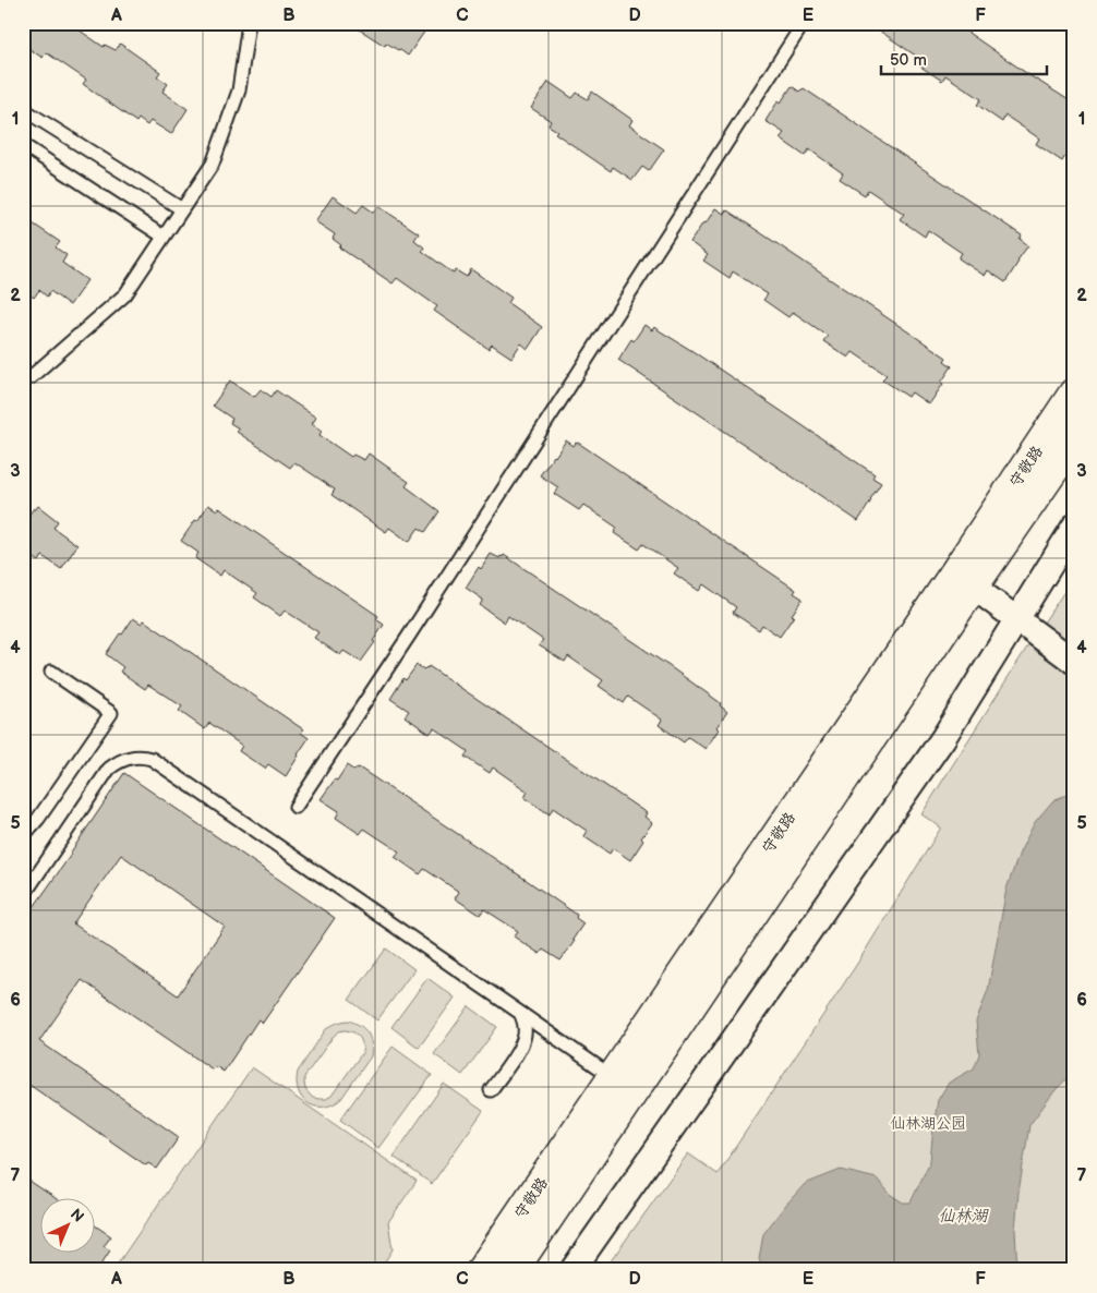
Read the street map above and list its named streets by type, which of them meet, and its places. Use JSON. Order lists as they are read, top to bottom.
{
  "streets": {
    "main road": ["守敬路"]
  },
  "water": ["仙林湖"],
  "parks": ["仙林湖公园"],
  "scale_bar": "50 m",
  "north": "top right",
  "grid": {
    "columns": [
      "A",
      "B",
      "C",
      "D",
      "E",
      "F"
    ],
    "rows": [
      "1",
      "2",
      "3",
      "4",
      "5",
      "6",
      "7"
    ]
  }
}
